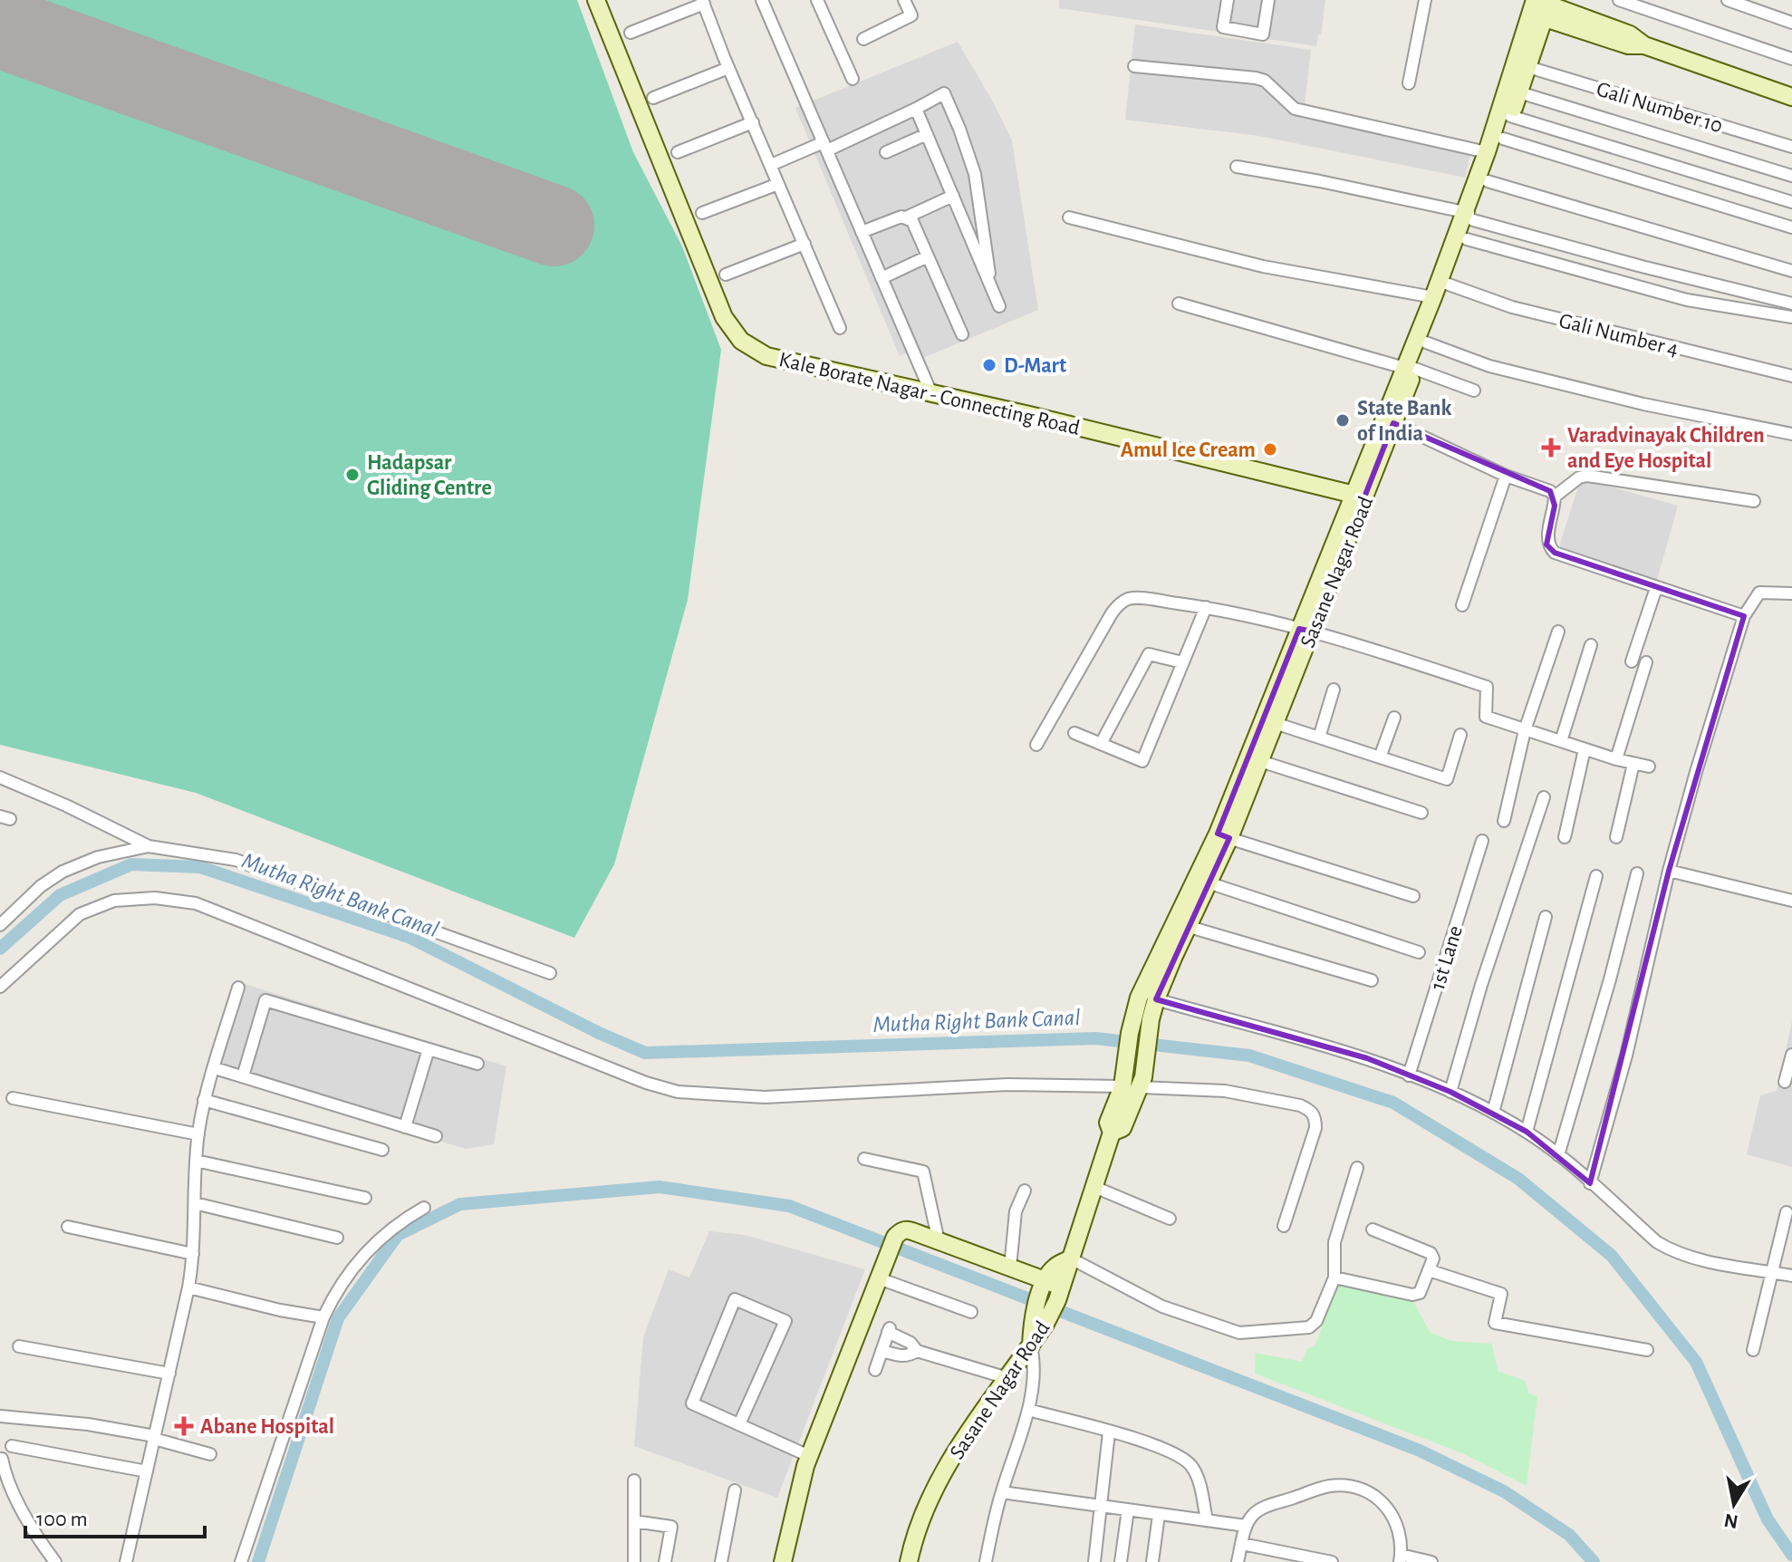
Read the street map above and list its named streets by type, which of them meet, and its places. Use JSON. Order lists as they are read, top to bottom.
{
  "streets": {
    "street": [
      "Gali Number 10",
      "Gali Number 4",
      "Kale Borate Nagar - Connecting Road",
      "Sasane Nagar Road",
      "1st Lane"
    ]
  },
  "crossings": [
    ["Gali Number 10", "Sasane Nagar Road"],
    ["Gali Number 4", "Sasane Nagar Road"],
    ["Kale Borate Nagar - Connecting Road", "Sasane Nagar Road"]
  ],
  "water": ["Mutha Right Bank Canal"],
  "places": {
    "other": [
      "D-Mart",
      "State Bank of India",
      "Amul Ice Cream",
      "Hadapsar Gliding Centre"
    ],
    "health": ["Varadvinayak Children and Eye Hospital", "Abane Hospital"]
  },
  "scale_bar": "100 m",
  "north": "bottom"
}
